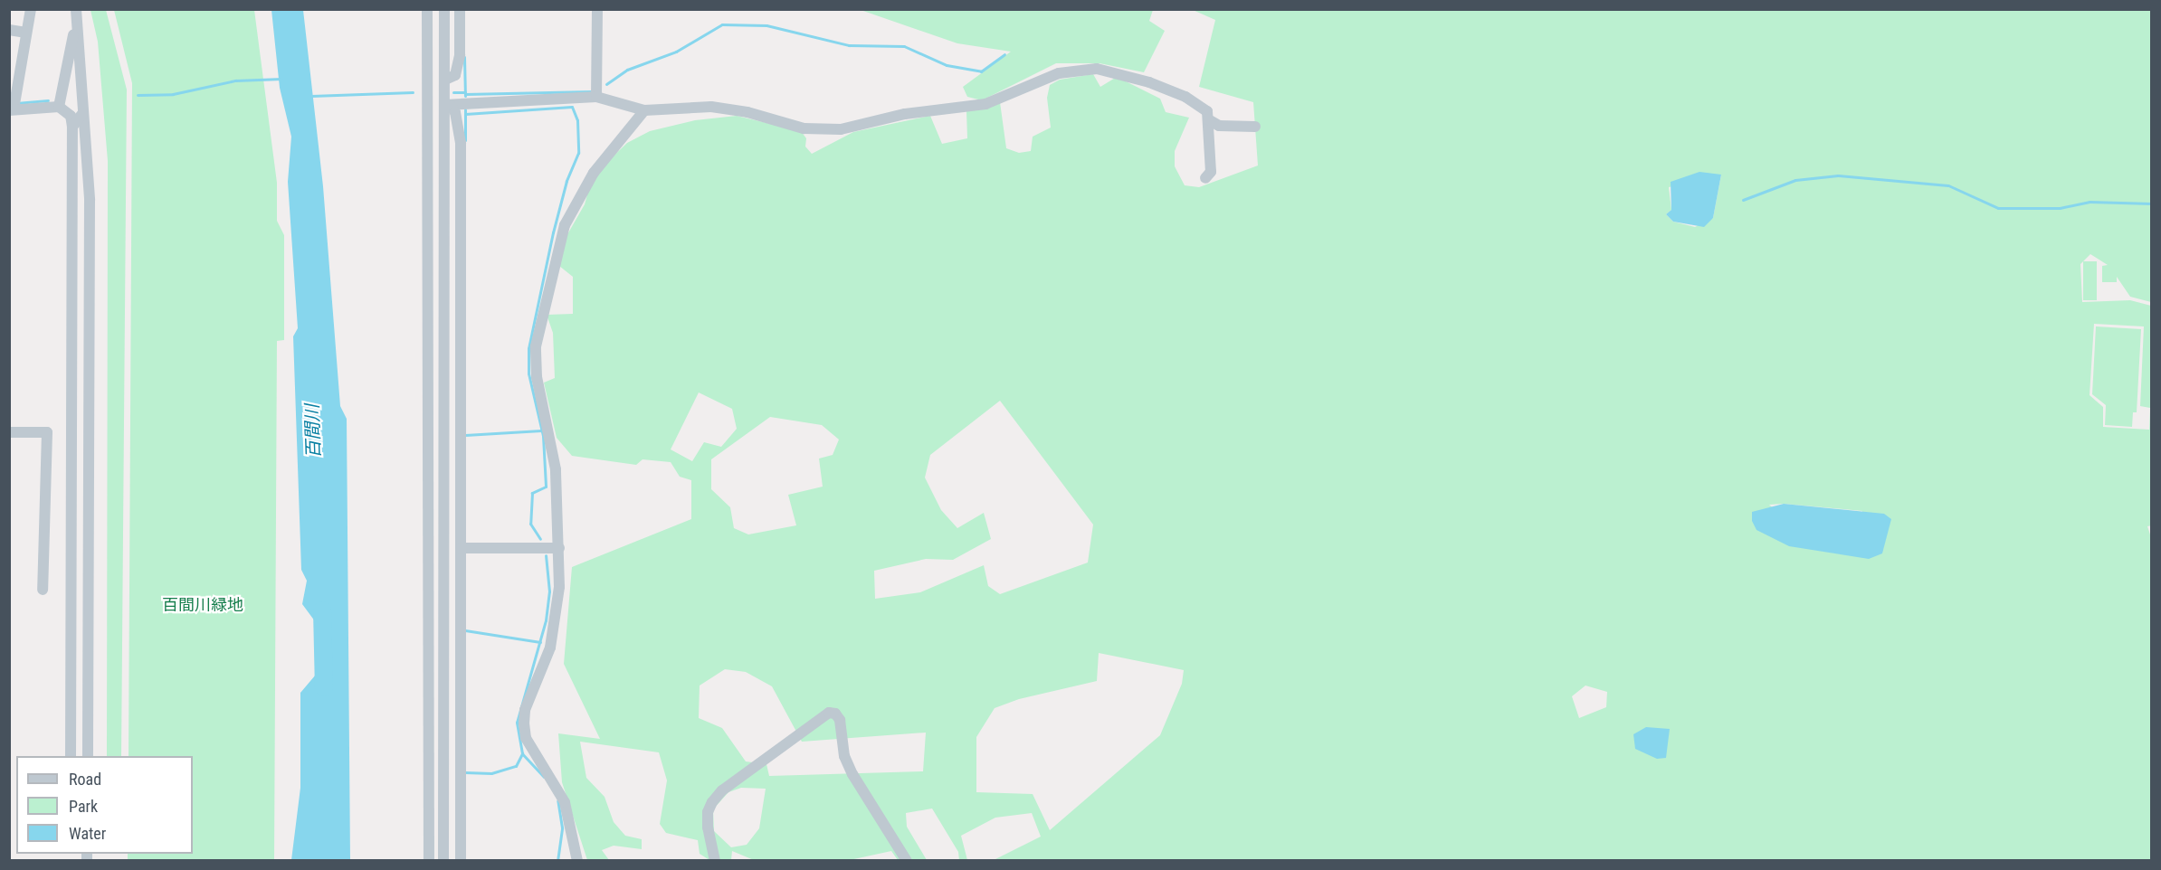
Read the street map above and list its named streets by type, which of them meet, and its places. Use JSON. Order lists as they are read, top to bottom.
{
  "water": ["百間川"],
  "parks": ["百間川緑地"],
  "legend": ["Road", "Park", "Water"]
}
